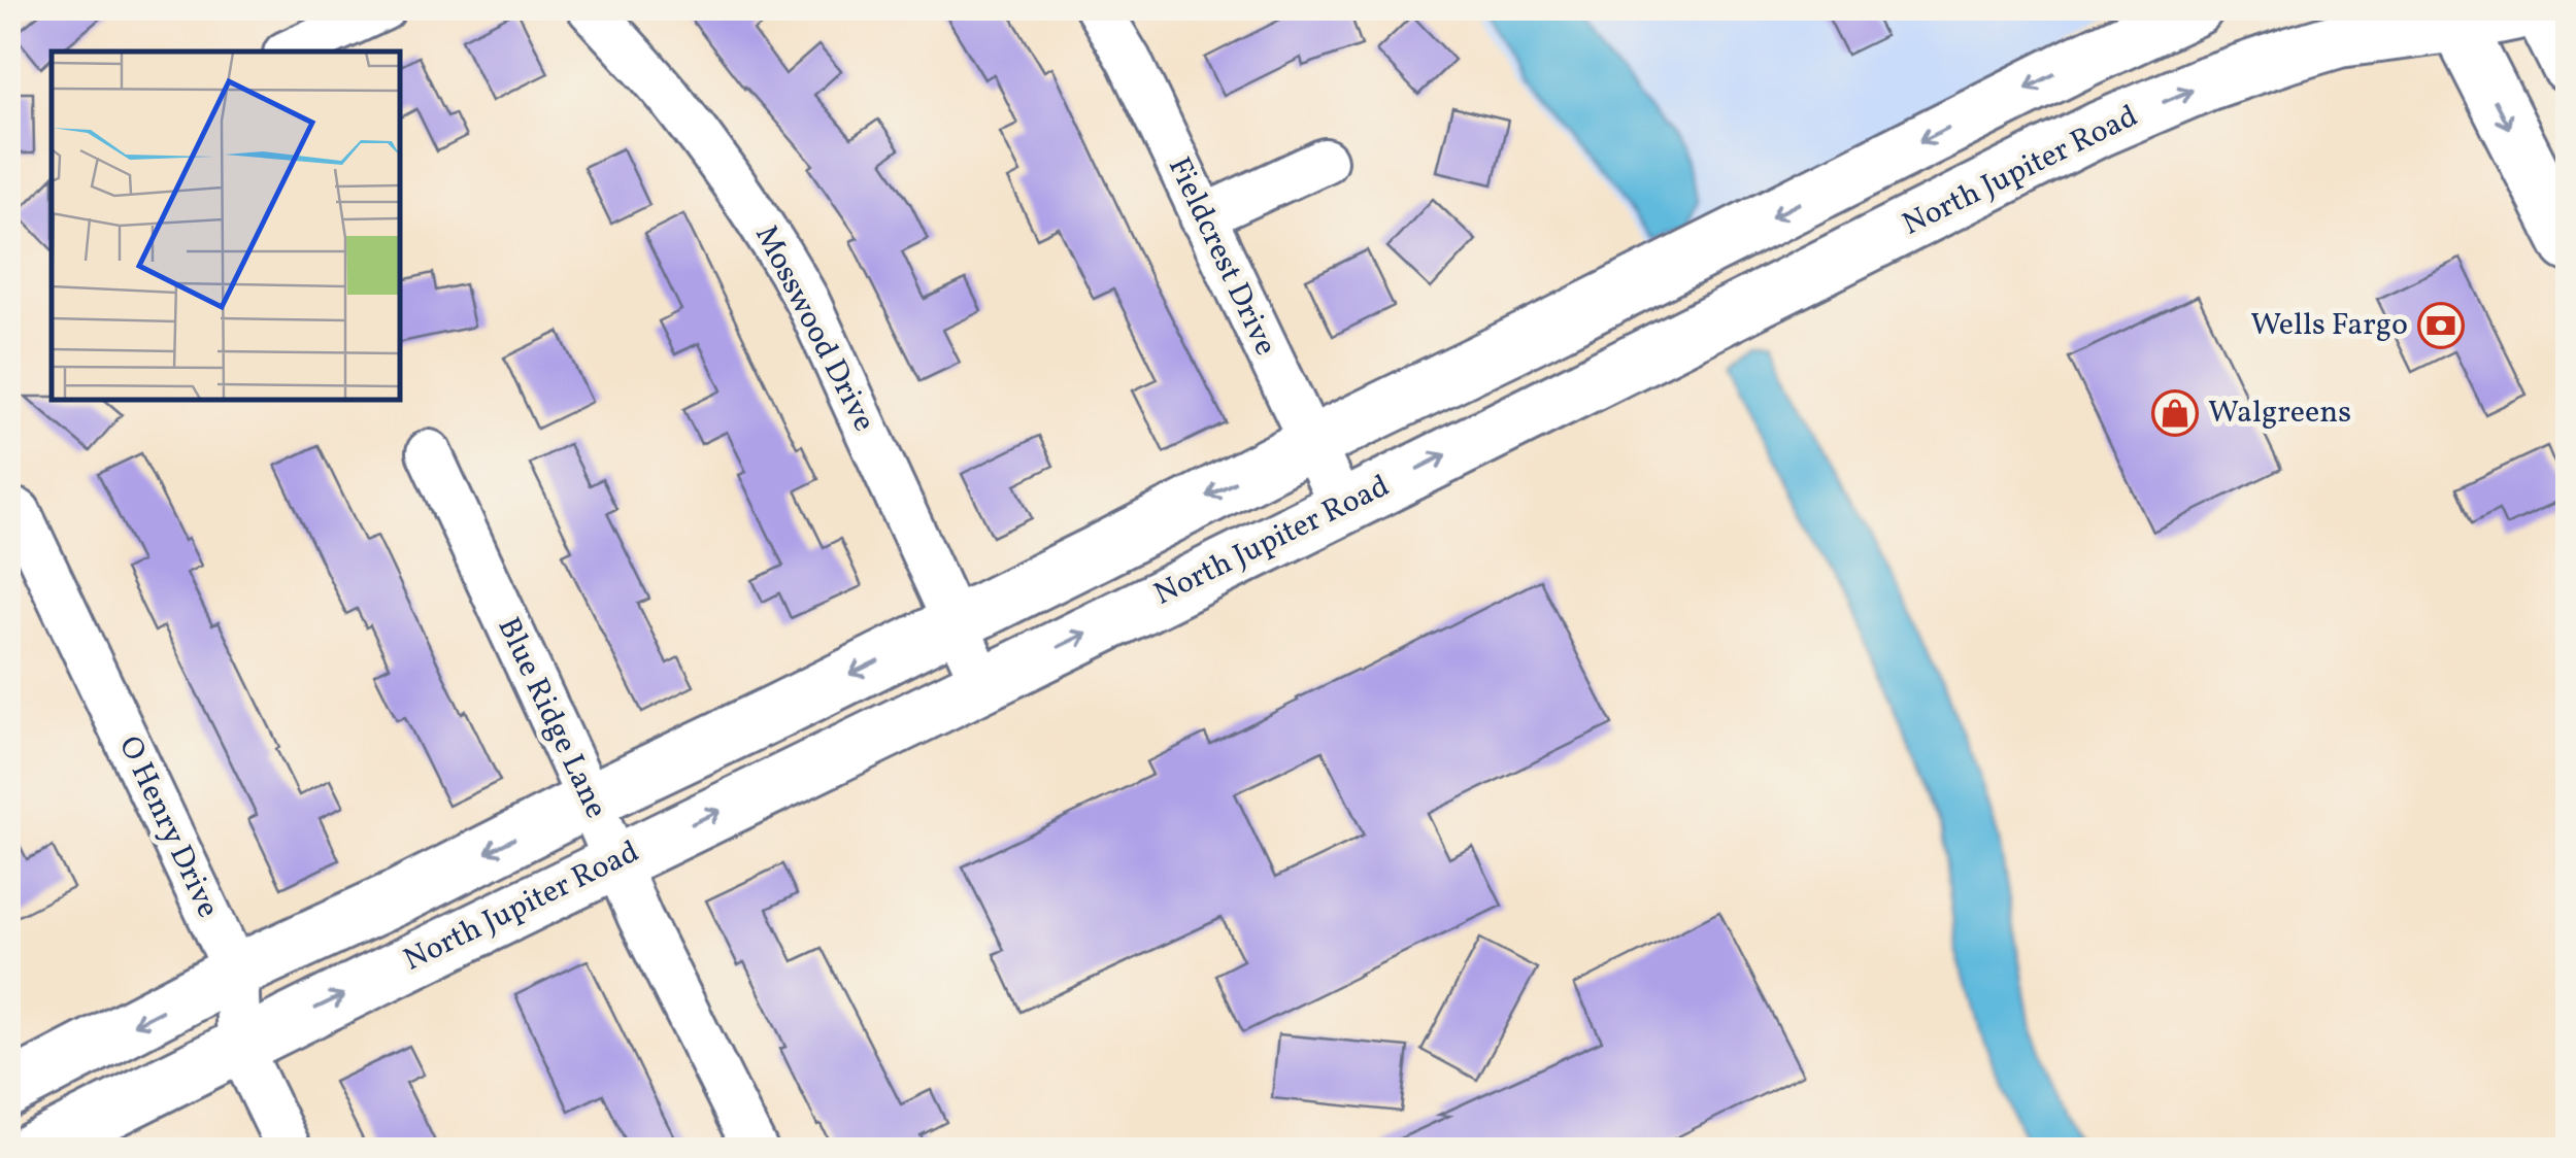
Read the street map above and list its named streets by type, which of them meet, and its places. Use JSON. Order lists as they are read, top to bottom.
{
  "streets": {
    "main road": ["North Jupiter Road"],
    "street": [
      "Fieldcrest Drive",
      "Mosswood Drive",
      "Blue Ridge Lane",
      "O Henry Drive"
    ]
  },
  "crossings": [
    ["North Jupiter Road", "Fieldcrest Drive"],
    ["North Jupiter Road", "Mosswood Drive"],
    ["North Jupiter Road", "Blue Ridge Lane"],
    ["North Jupiter Road", "O Henry Drive"]
  ],
  "places": {
    "bank": ["Wells Fargo"],
    "shop": ["Walgreens"]
  }
}
